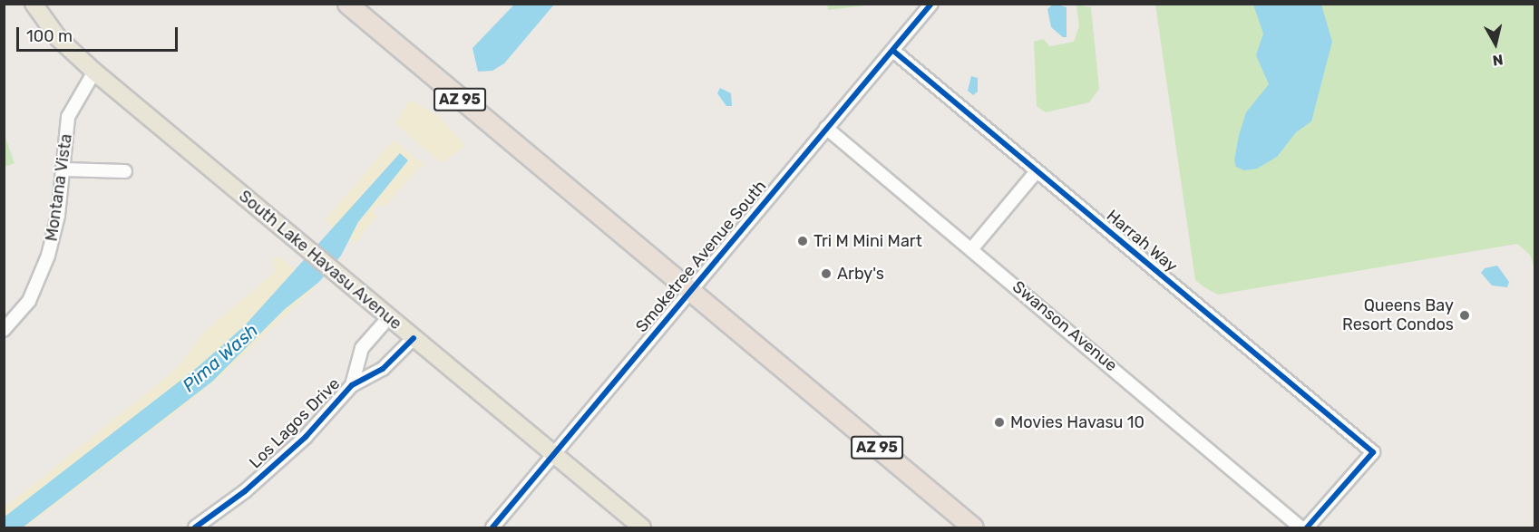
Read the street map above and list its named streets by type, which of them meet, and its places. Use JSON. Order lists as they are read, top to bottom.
{
  "streets": {
    "highway": ["AZ 95"],
    "main road": ["South Lake Havasu Avenue"],
    "street": [
      "Montana Vista",
      "Harrah Way",
      "Smoketree Avenue South",
      "Swanson Avenue",
      "Los Lagos Drive"
    ]
  },
  "crossings": [
    ["AZ 95", "Smoketree Avenue South"],
    ["Montana Vista", "South Lake Havasu Avenue"],
    ["Harrah Way", "Smoketree Avenue South"],
    ["Smoketree Avenue South", "South Lake Havasu Avenue"],
    ["Smoketree Avenue South", "Swanson Avenue"],
    ["South Lake Havasu Avenue", "Los Lagos Drive"]
  ],
  "water": ["Pima Wash"],
  "places": [
    "Tri M Mini Mart",
    "Arby's",
    "Queens Bay Resort Condos",
    "Movies Havasu 10"
  ],
  "scale_bar": "100 m",
  "north": "bottom"
}
